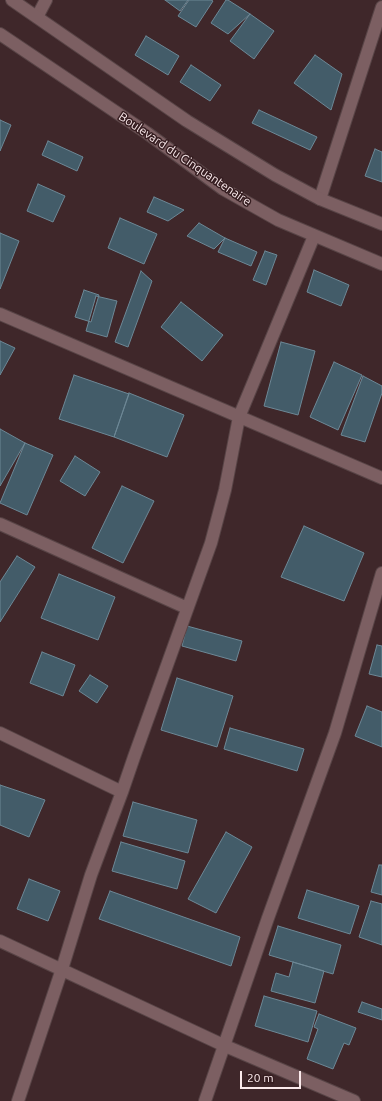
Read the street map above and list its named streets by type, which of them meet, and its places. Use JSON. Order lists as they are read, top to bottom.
{
  "streets": {
    "street": ["Boulevard du Cinquantenaire"]
  },
  "scale_bar": "20 m"
}
